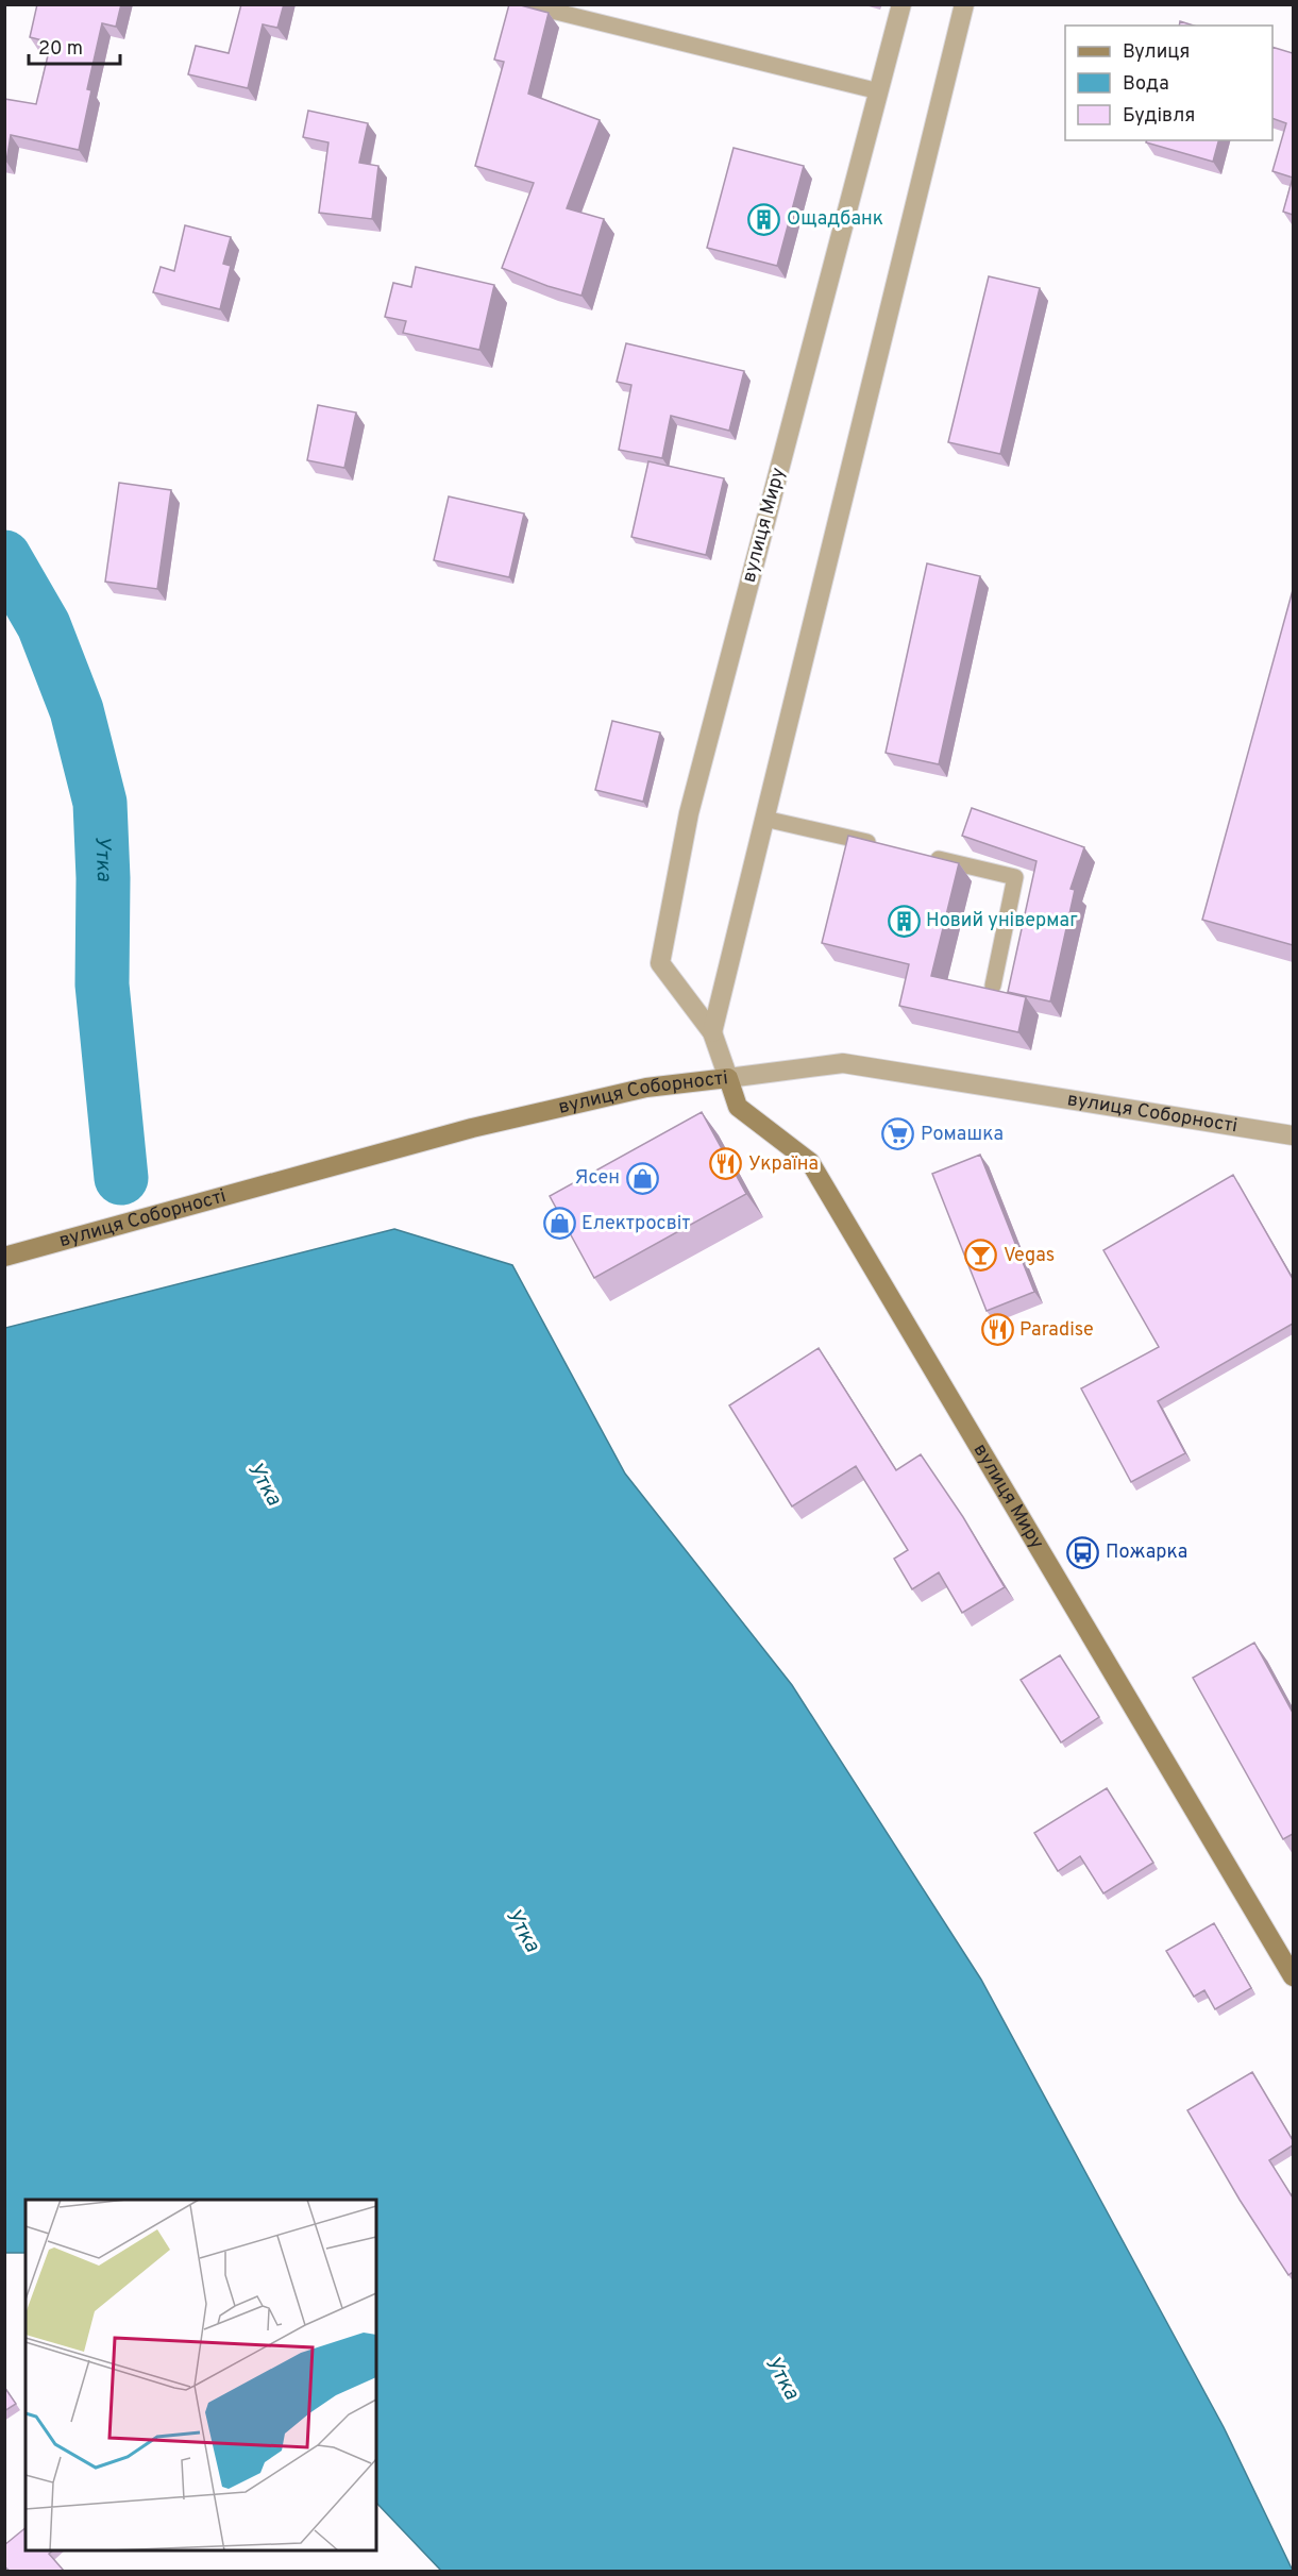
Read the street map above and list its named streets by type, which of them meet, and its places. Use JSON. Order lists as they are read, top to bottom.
{
  "streets": {
    "main road": ["вулиця Миру", "вулиця Соборності"]
  },
  "crossings": [
    ["вулиця Миру", "вулиця Соборності"]
  ],
  "water": ["Утка"],
  "places": {
    "building": ["Ощадбанк", "Новий універмаг"],
    "supermarket": ["Ромашка"],
    "restaurant": ["Україна", "Paradise"],
    "shop": ["Ясен", "Електросвіт"],
    "bar": ["Vegas"],
    "bus stop": ["Пожарка"]
  },
  "legend": ["Вулиця", "Вода", "Будівля"],
  "scale_bar": "20 m"
}
